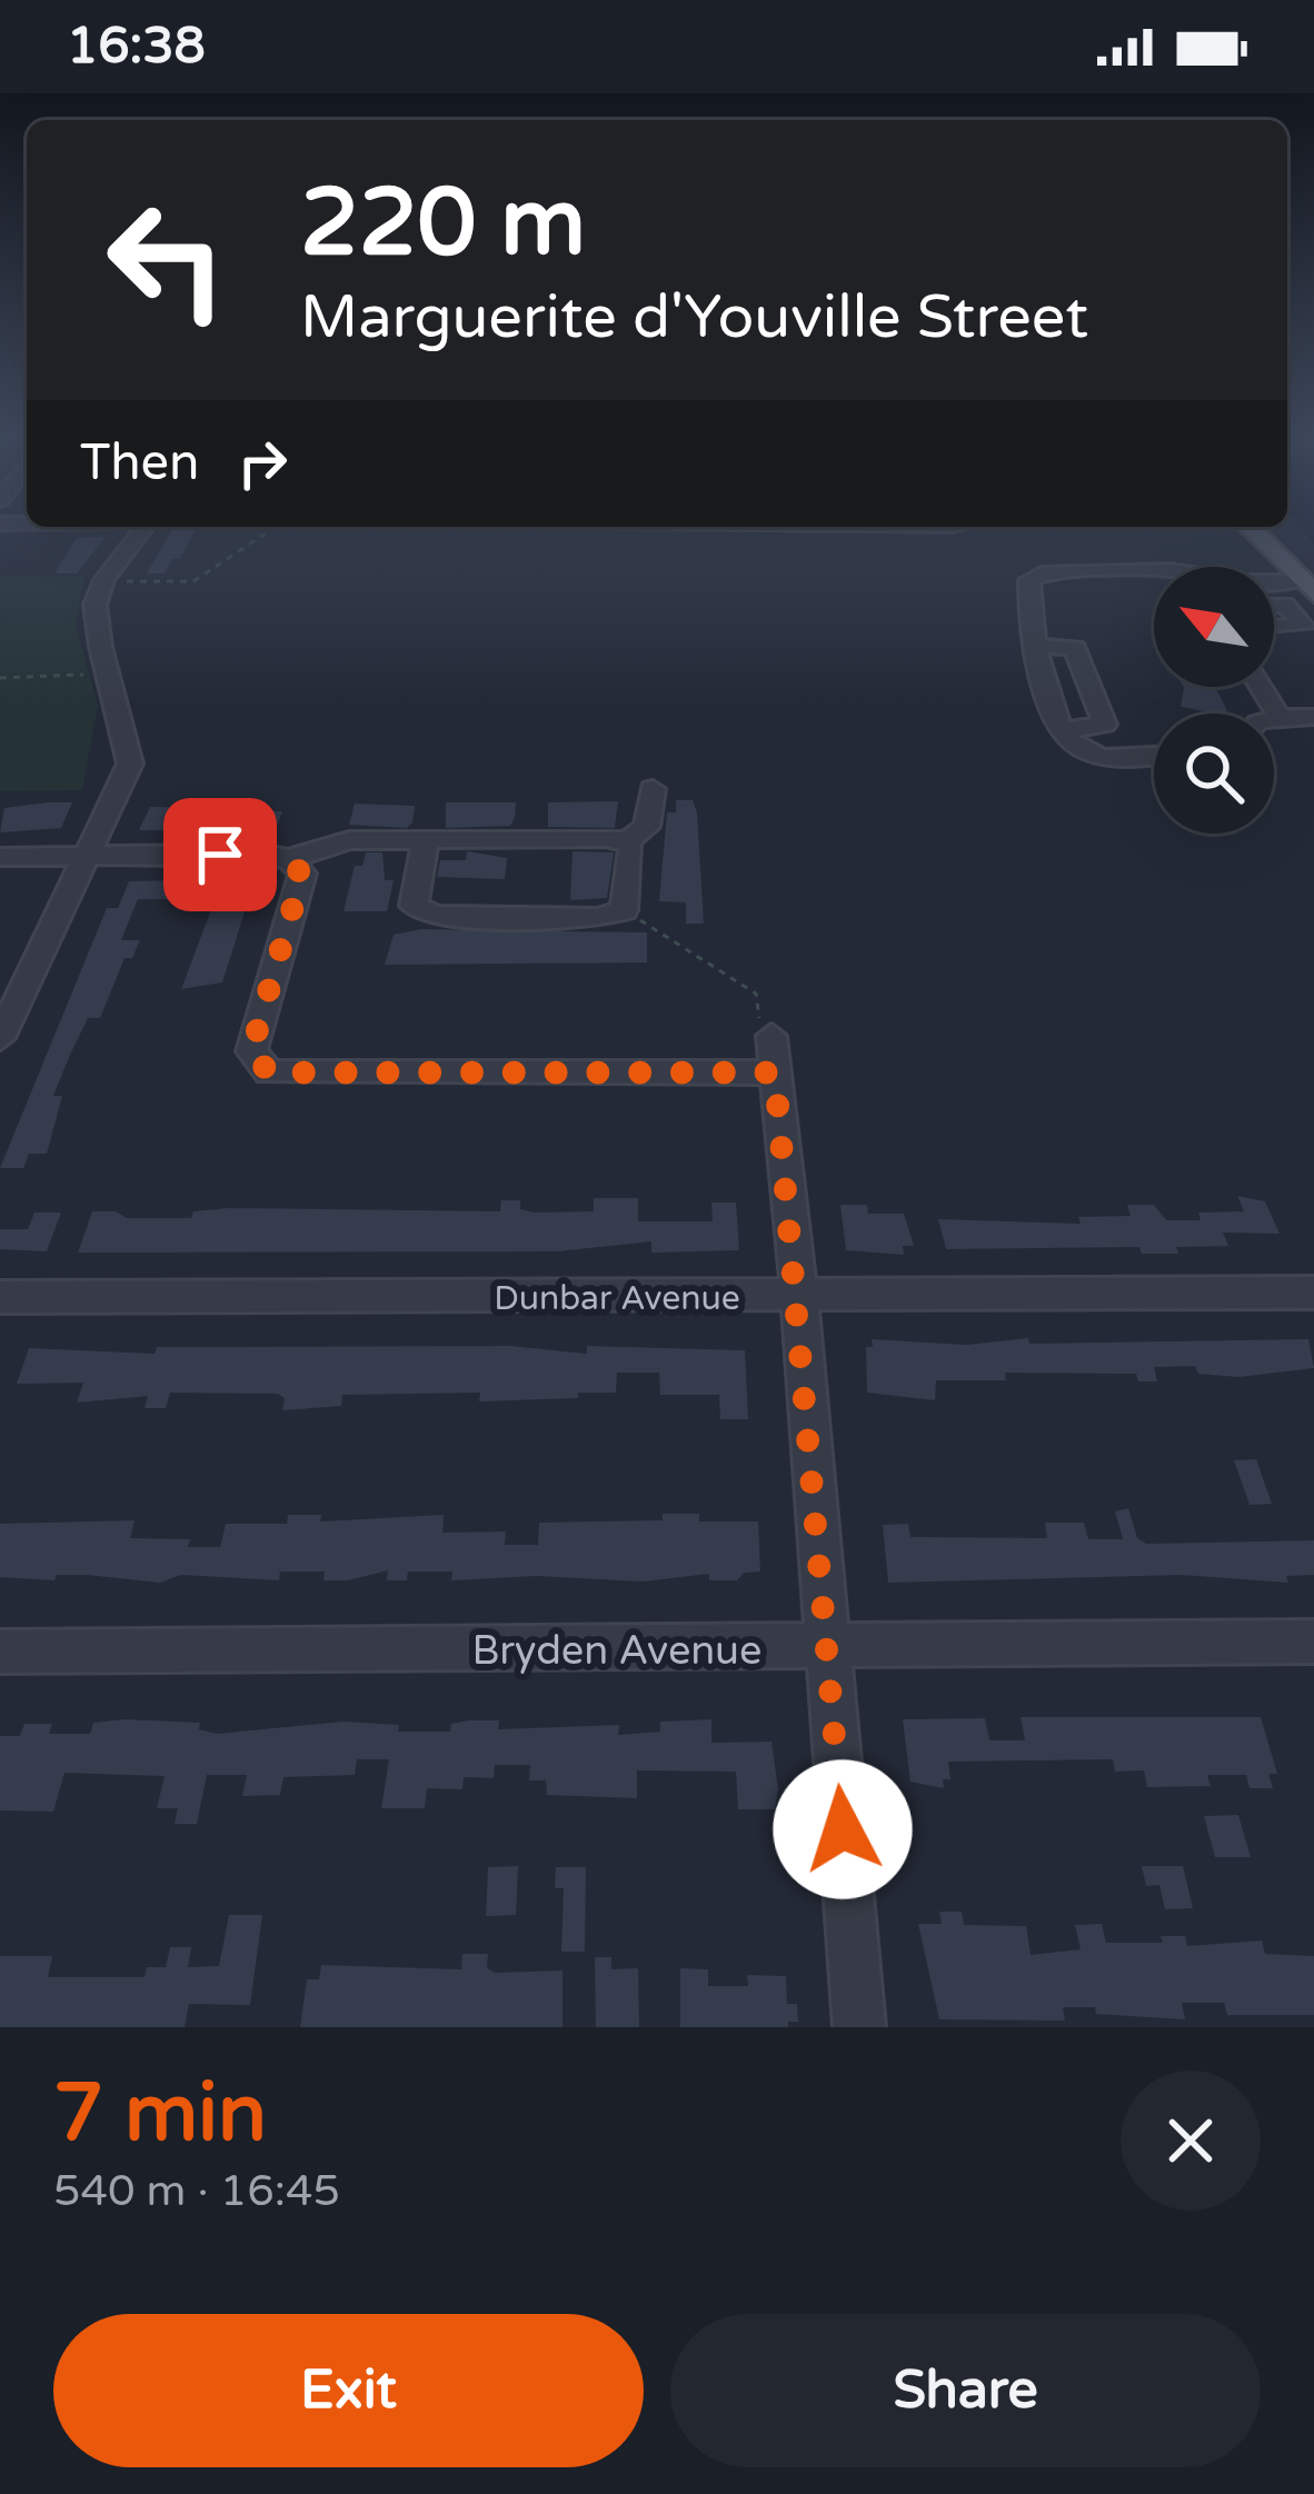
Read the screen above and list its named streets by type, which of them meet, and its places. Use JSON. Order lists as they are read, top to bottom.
{
  "streets": {
    "street": ["Dunbar Avenue", "Bryden Avenue"]
  },
  "north": "top left",
  "page": {
    "status": "16:38",
    "turn": ["220 m", "Marguerite d'Youville Street"],
    "then": "Then",
    "heading": ["7 min", "540 m · 16:45"],
    "buttons": ["Exit", "Share"]
  }
}
